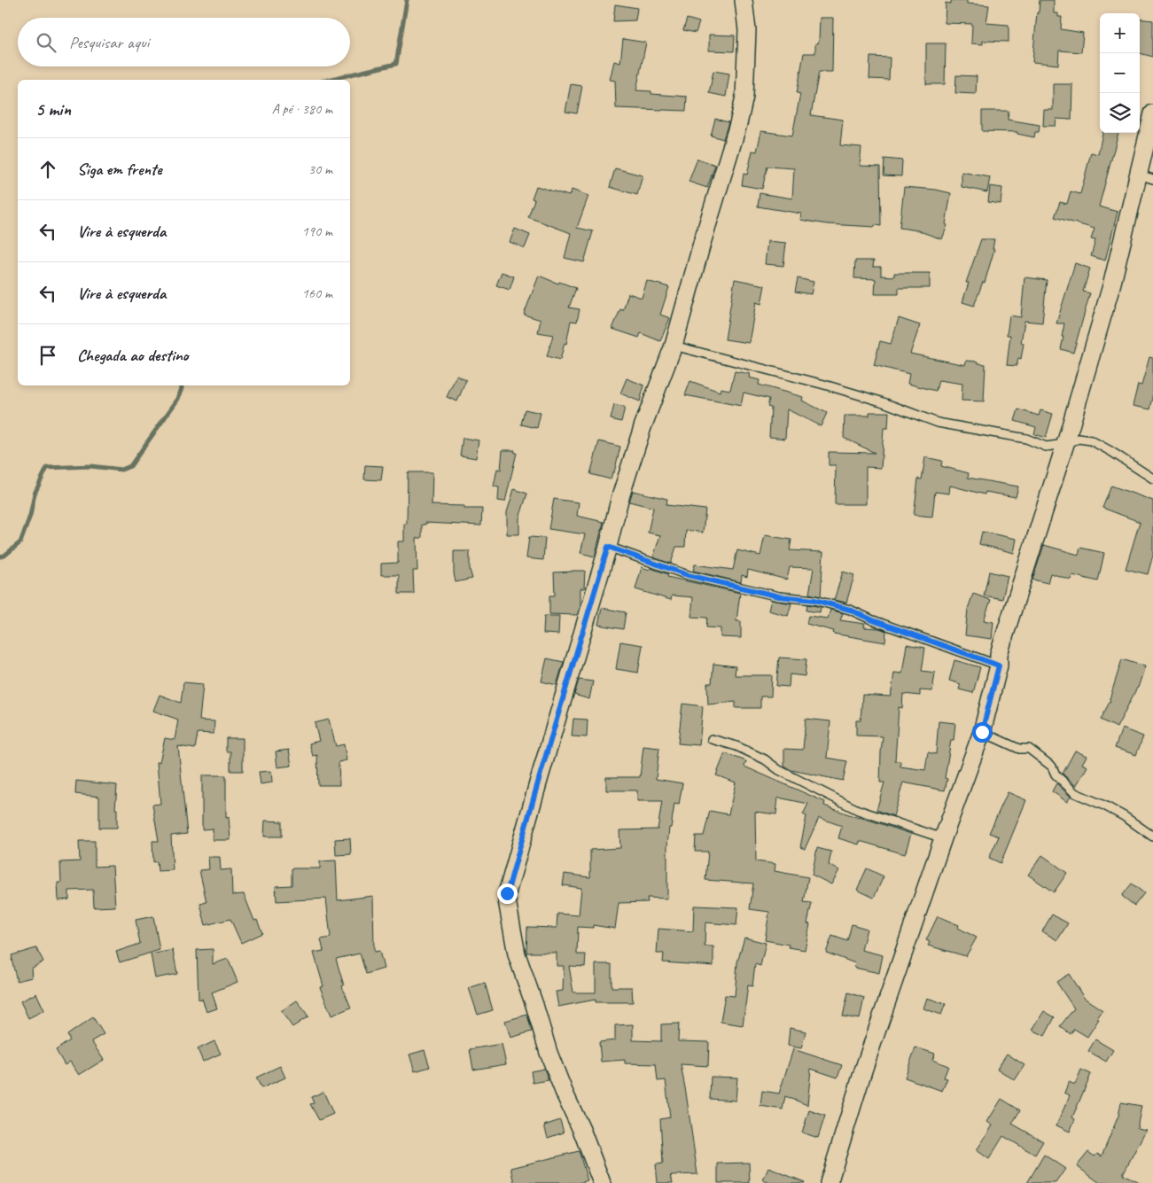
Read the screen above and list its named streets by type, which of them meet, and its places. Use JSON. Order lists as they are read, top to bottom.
{
  "page": {
    "map_buttons": ["+", "−"],
    "search": "Pesquisar aqui",
    "heading": ["5 min", "A pé · 380 m"],
    "list": [
      ["Siga em frente", "30 m"],
      ["Vire à esquerda", "190 m"],
      ["Vire à esquerda", "160 m"],
      "Chegada ao destino"
    ]
  }
}
